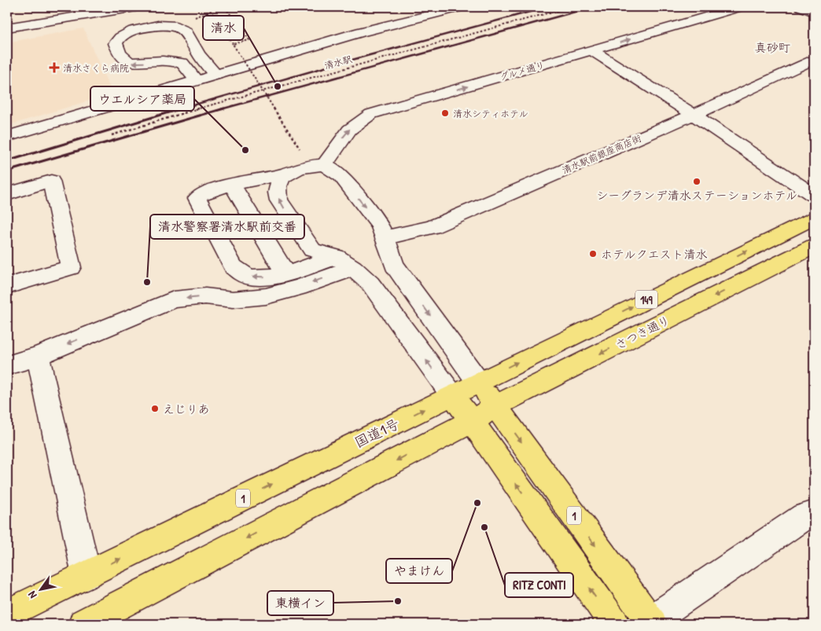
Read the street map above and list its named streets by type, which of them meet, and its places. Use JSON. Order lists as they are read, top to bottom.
{
  "streets": {
    "highway": [
      "149",
      "さつき通り",
      "国道1号",
      "1"
    ],
    "street": ["グルメ通り", "清水駅前銀座商店街"],
    "path": ["清水駅"]
  },
  "crossings": [
    ["149", "国道1号"],
    ["149", "1"],
    ["さつき通り", "1"],
    ["国道1号", "1"]
  ],
  "districts": ["真砂町"],
  "places": {
    "health": ["清水さくら病院"],
    "other": [
      "清水",
      "清水シティホテル",
      "ウエルシア薬局",
      "シーグランデ清水ステーションホテル",
      "ホテルクエスト清水",
      "清水警察署清水駅前交番",
      "えじりあ",
      "やまけん",
      "RITZ CONTI",
      "東横イン"
    ]
  },
  "north": "bottom left"
}
